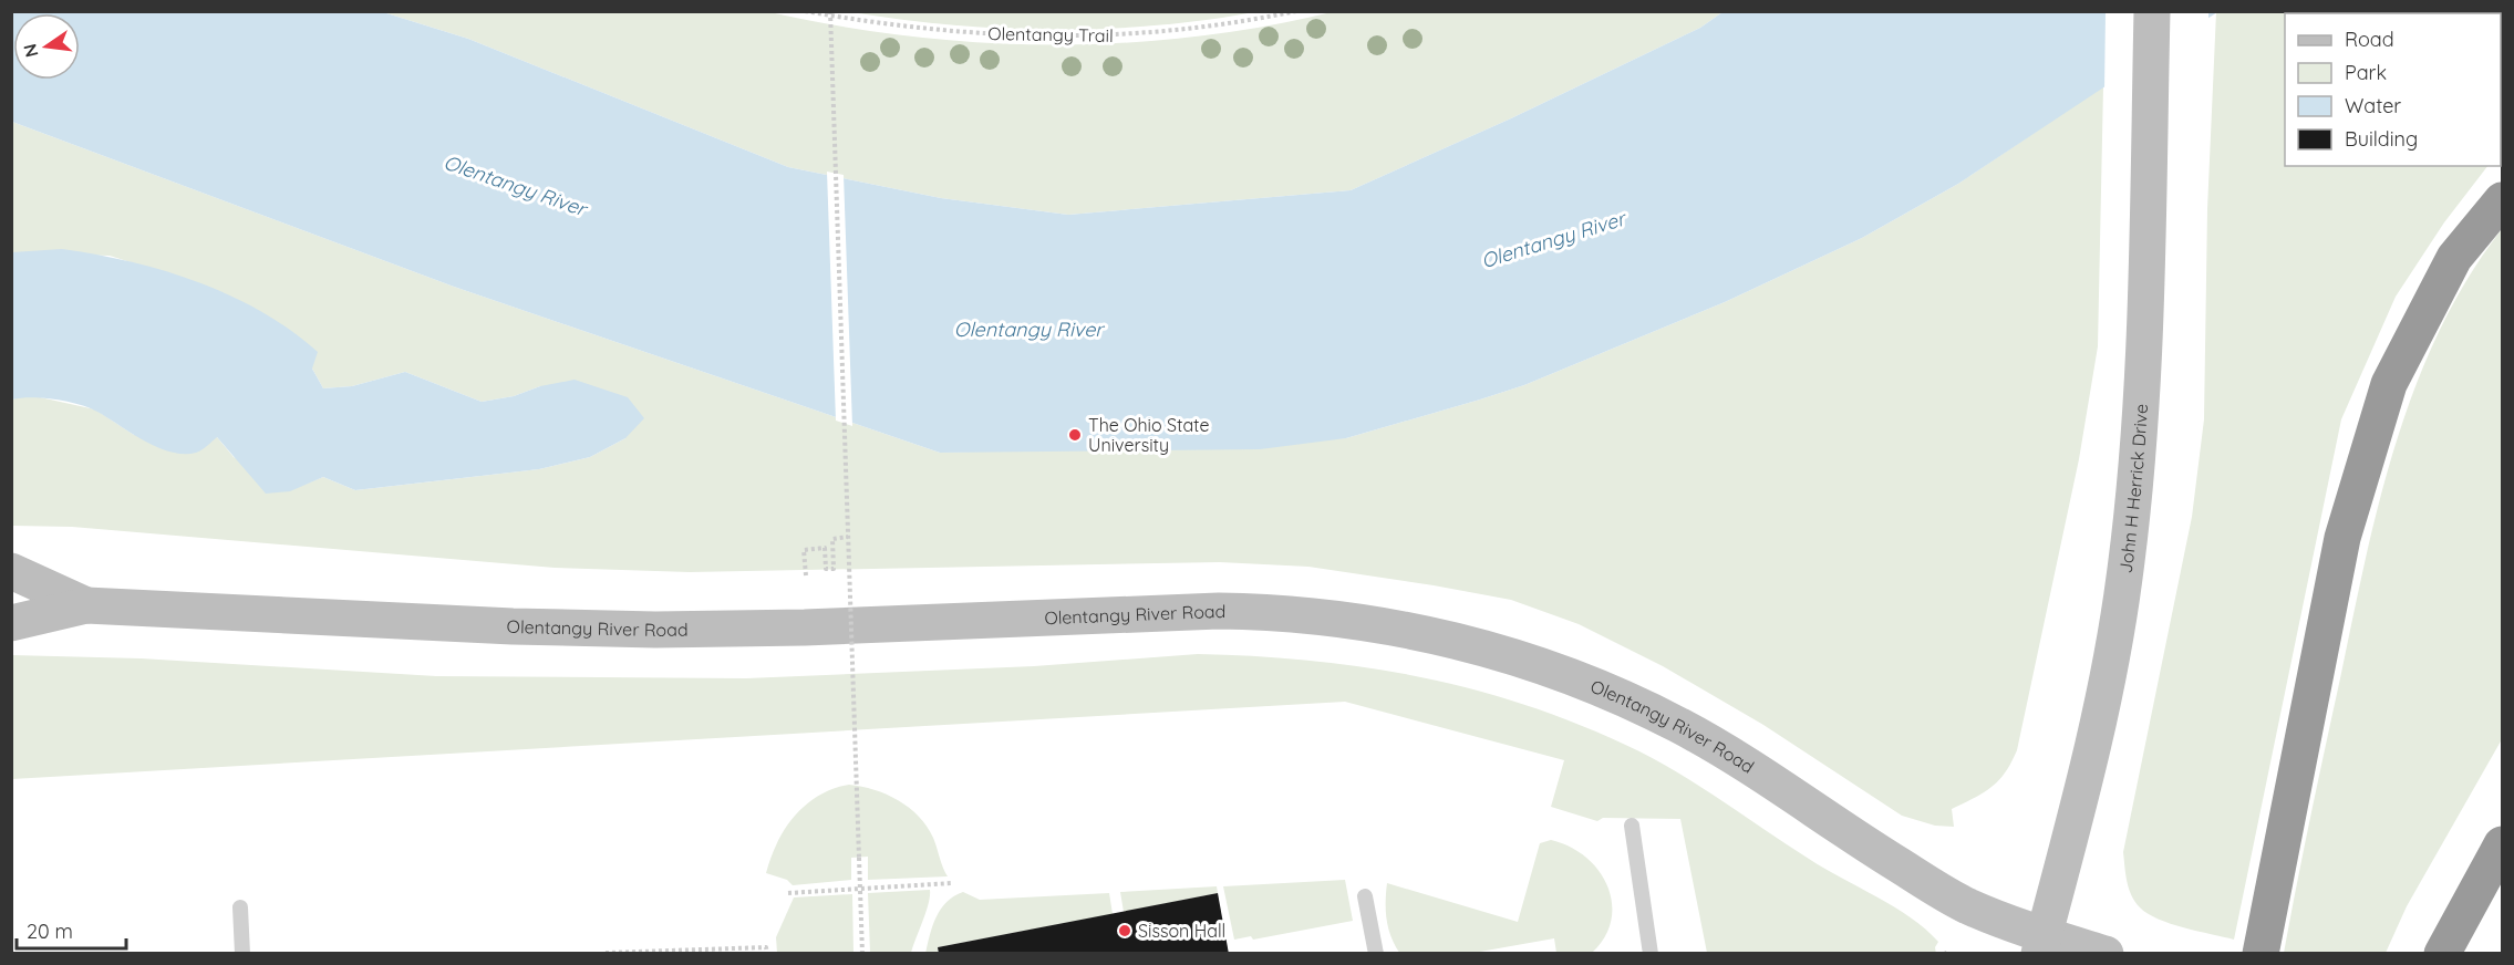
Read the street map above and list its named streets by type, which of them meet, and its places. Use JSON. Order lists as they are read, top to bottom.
{
  "streets": {
    "main road": ["John H Herrick Drive", "Olentangy River Road"],
    "path": ["Olentangy Trail"]
  },
  "crossings": [
    ["John H Herrick Drive", "Olentangy River Road"]
  ],
  "water": ["Olentangy River"],
  "places": ["The Ohio State University", "Sisson Hall"],
  "legend": [
    "Road",
    "Park",
    "Water",
    "Building"
  ],
  "scale_bar": "20 m",
  "north": "left"
}
